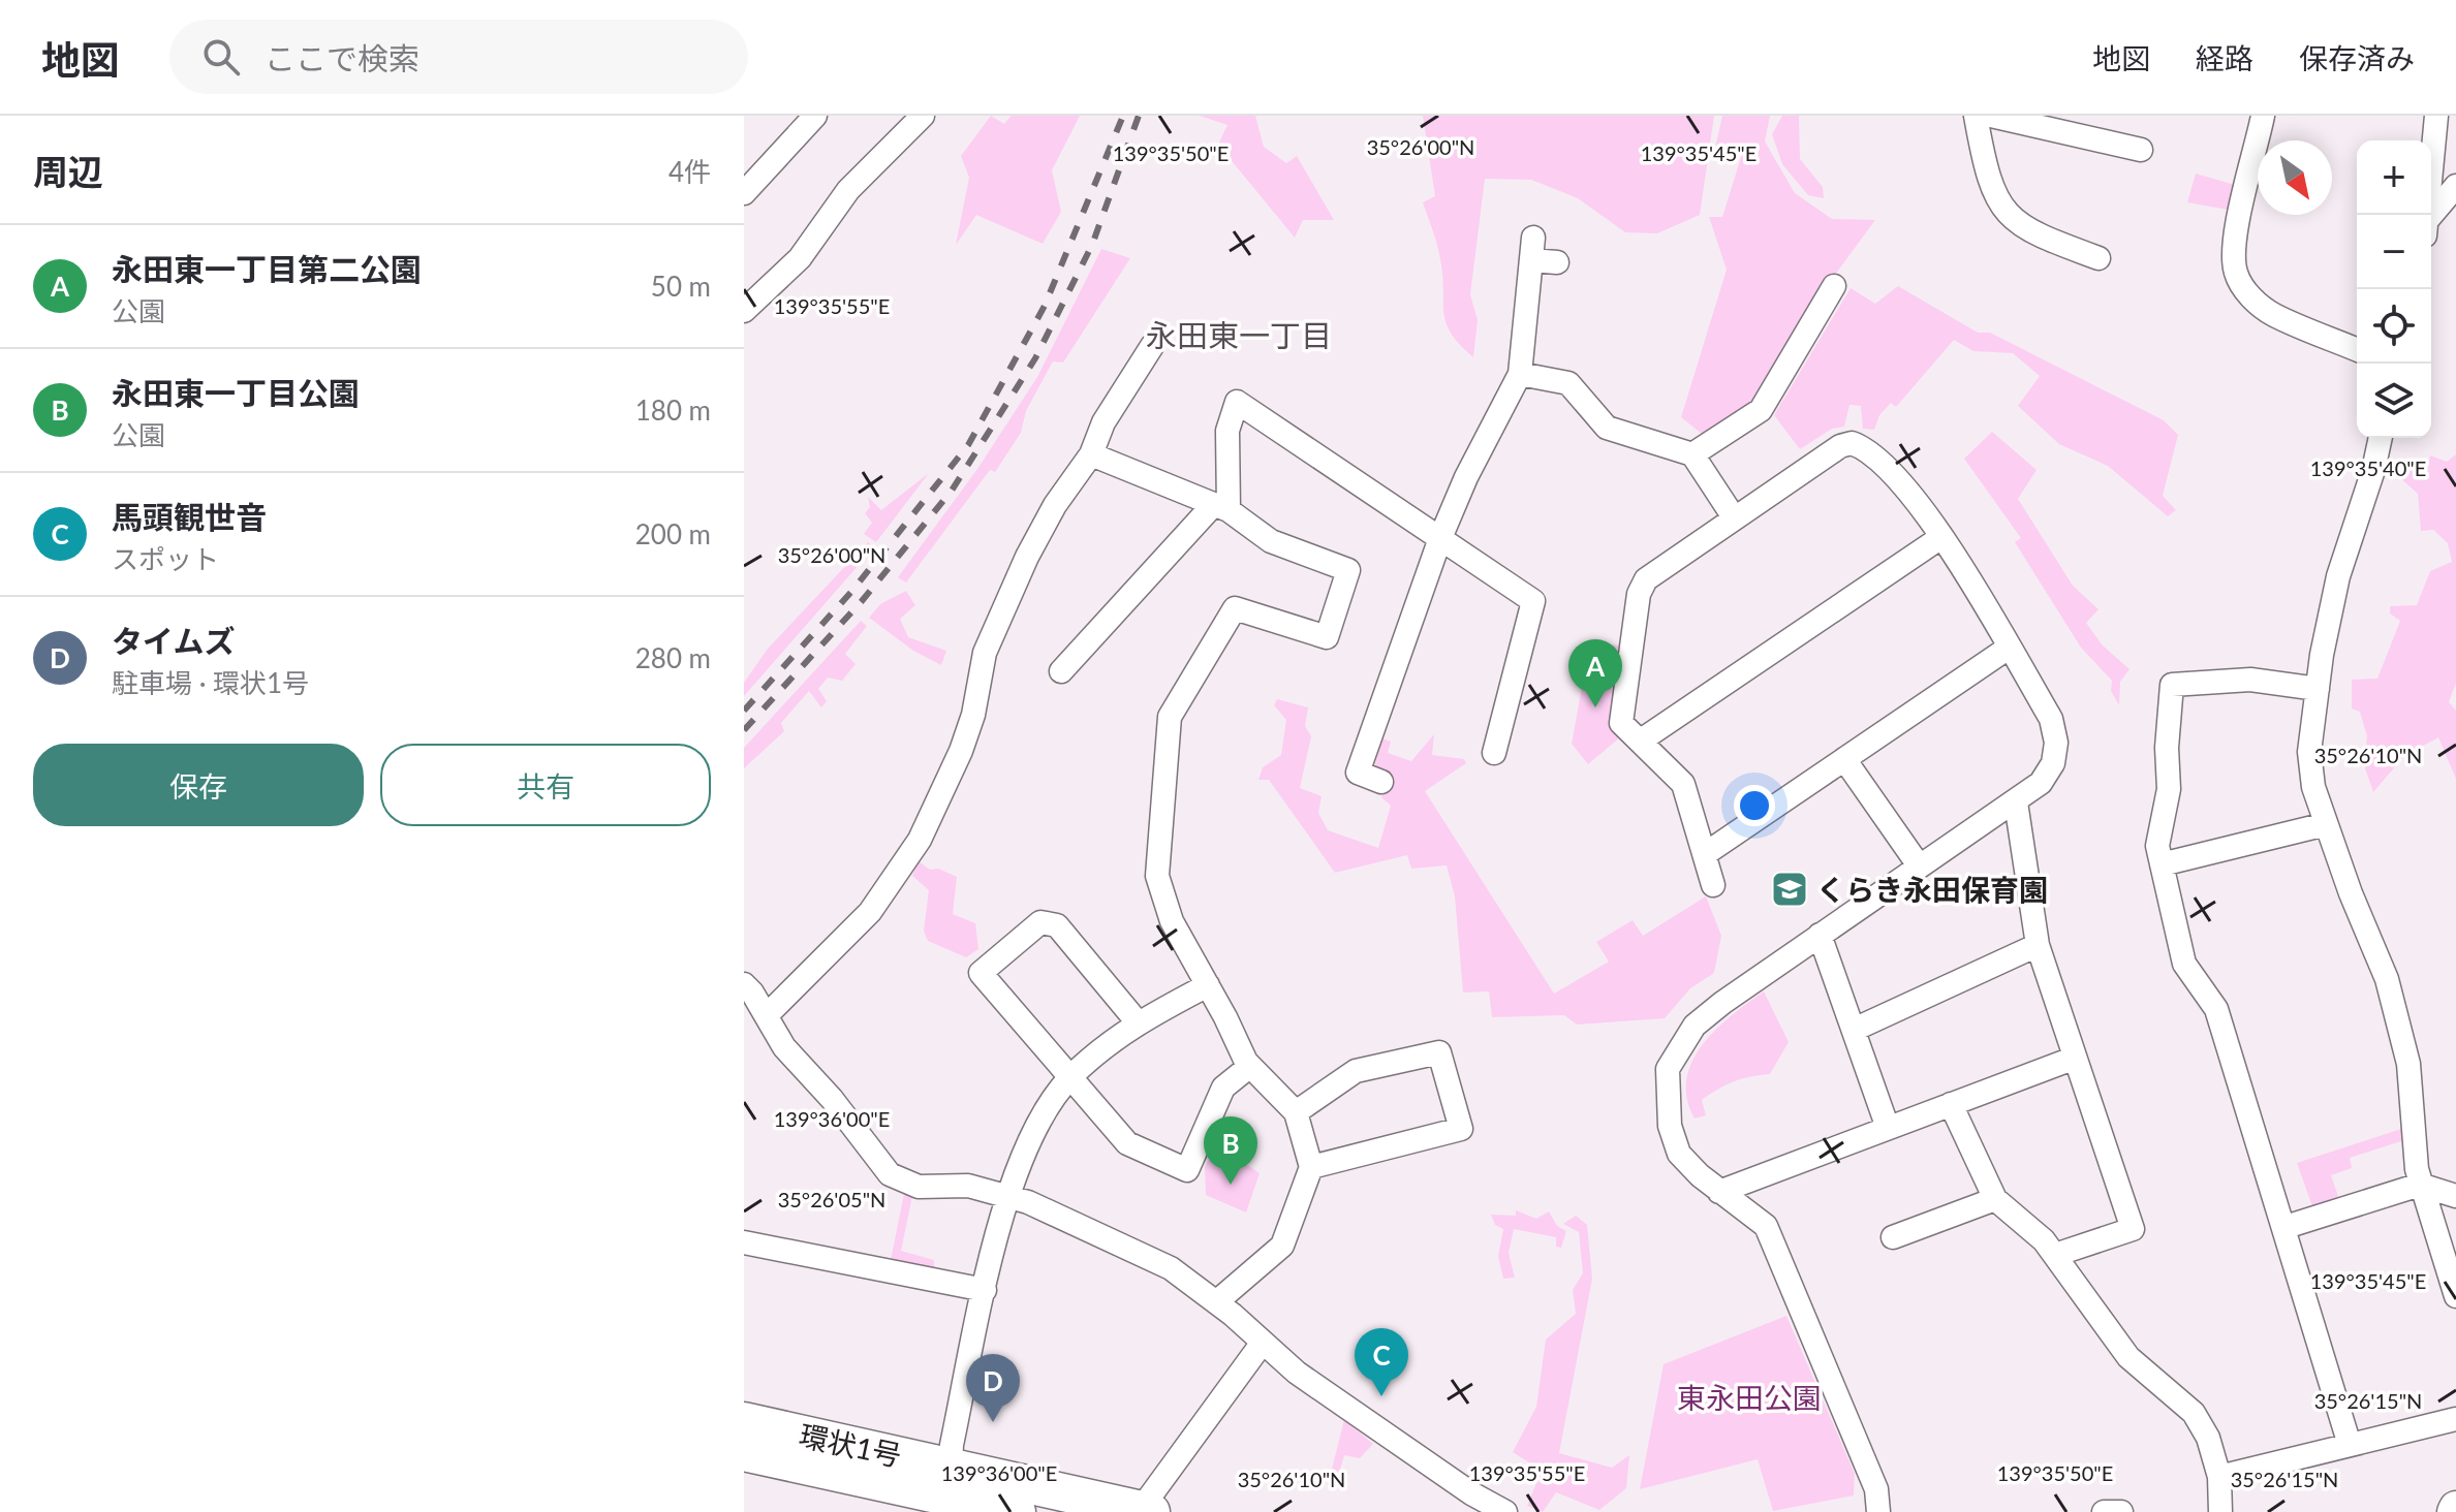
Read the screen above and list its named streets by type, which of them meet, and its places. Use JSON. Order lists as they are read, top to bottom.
{
  "streets": {
    "main road": ["環状1号"]
  },
  "districts": ["永田東一丁目"],
  "parks": ["東永田公園"],
  "places": {
    "school or university": ["くらき永田保育園"]
  },
  "north": "bottom right",
  "page": {
    "header": "地図",
    "search": "ここで検索",
    "nav": ["地図", "経路", "保存済み"],
    "heading": ["周辺", "4件"],
    "map_buttons": ["+", "−"],
    "list": [
      {
        "mark": "A",
        "name": "永田東一丁目第二公園",
        "note": "公園",
        "value": "50 m"
      },
      {
        "mark": "B",
        "name": "永田東一丁目公園",
        "note": "公園",
        "value": "180 m"
      },
      {
        "mark": "C",
        "name": "馬頭観世音",
        "note": "スポット",
        "value": "200 m"
      },
      {
        "mark": "D",
        "name": "タイムズ",
        "note": "駐車場 · 環状1号",
        "value": "280 m"
      }
    ],
    "pins": [
      "A",
      "B",
      "C",
      "D"
    ],
    "buttons": ["保存", "共有"]
  },
  "coordinates": [
    "35°26'00\"N",
    "139°35'50\"E",
    "139°35'45\"E",
    "139°35'55\"E",
    "139°35'40\"E",
    "35°26'10\"N",
    "139°36'00\"E",
    "35°26'05\"N",
    "35°26'15\"N"
  ]
}
